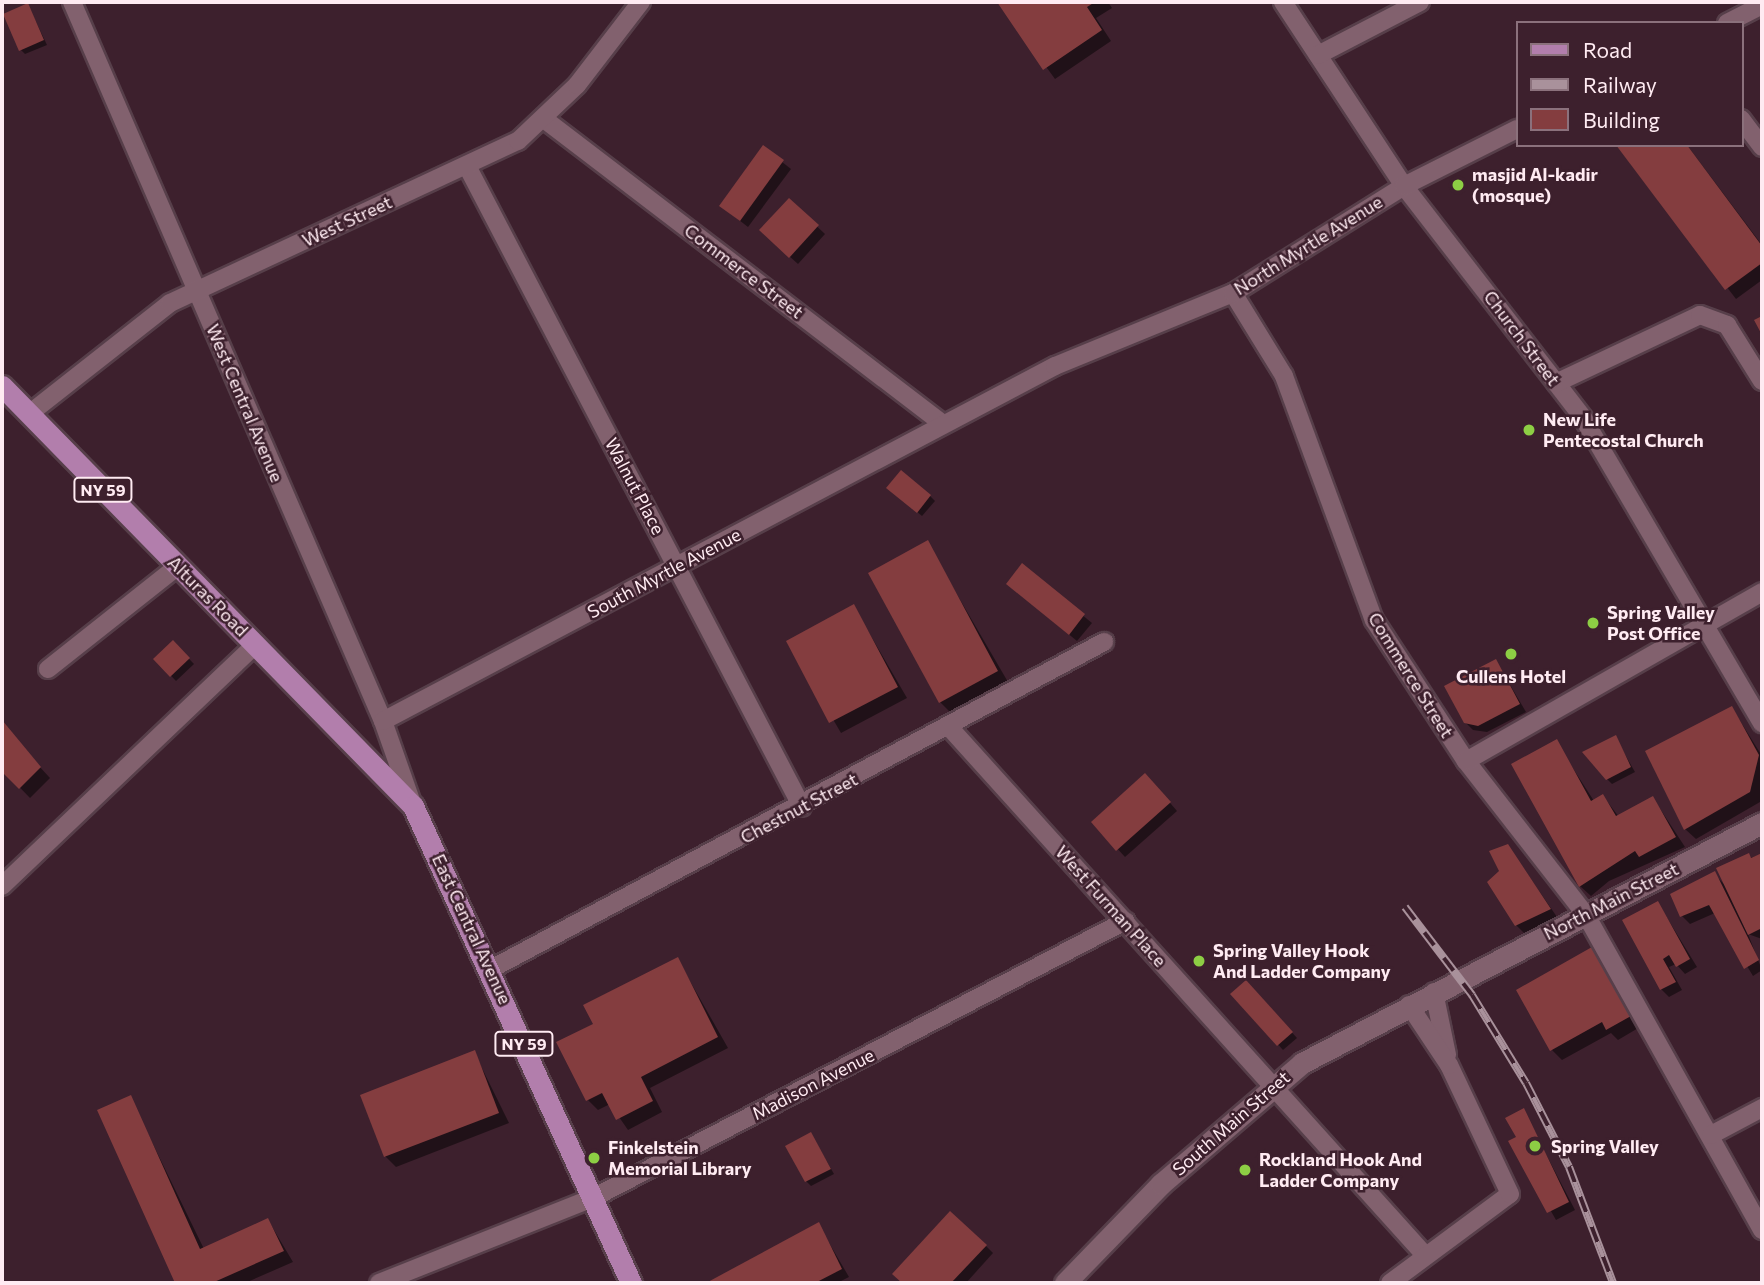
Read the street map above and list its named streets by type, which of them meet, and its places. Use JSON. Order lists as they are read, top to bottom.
{
  "streets": {
    "main road": [
      "NY 59",
      "Alturas Road",
      "North Main Street",
      "East Central Avenue",
      "South Main Street"
    ],
    "street": [
      "West Street",
      "North Myrtle Avenue",
      "Commerce Street",
      "Church Street",
      "West Central Avenue",
      "Walnut Place",
      "South Myrtle Avenue",
      "Chestnut Street",
      "West Furman Place",
      "Madison Avenue"
    ]
  },
  "crossings": [
    ["West Street", "Commerce Street"],
    ["West Street", "West Central Avenue"],
    ["West Street", "Walnut Place"],
    ["West Street", "Alturas Road"],
    ["North Myrtle Avenue", "Commerce Street"],
    ["North Myrtle Avenue", "Church Street"],
    ["North Myrtle Avenue", "South Myrtle Avenue"],
    ["Commerce Street", "South Myrtle Avenue"],
    ["Commerce Street", "North Main Street"],
    ["West Central Avenue", "South Myrtle Avenue"],
    ["West Central Avenue", "Alturas Road"],
    ["West Central Avenue", "East Central Avenue"],
    ["Walnut Place", "South Myrtle Avenue"],
    ["Walnut Place", "Chestnut Street"],
    ["Alturas Road", "East Central Avenue"],
    ["Chestnut Street", "West Furman Place"],
    ["Chestnut Street", "East Central Avenue"],
    ["North Main Street", "South Main Street"],
    ["West Furman Place", "Madison Avenue"],
    ["West Furman Place", "South Main Street"],
    ["East Central Avenue", "Madison Avenue"]
  ],
  "places": [
    "masjid Al-kadir (mosque)",
    "New Life Pentecostal Church",
    "Spring Valley Post Office",
    "Cullens Hotel",
    "Spring Valley Hook And Ladder Company",
    "Spring Valley",
    "Finkelstein Memorial Library",
    "Rockland Hook And Ladder Company"
  ],
  "legend": ["Road", "Railway", "Building"]
}
